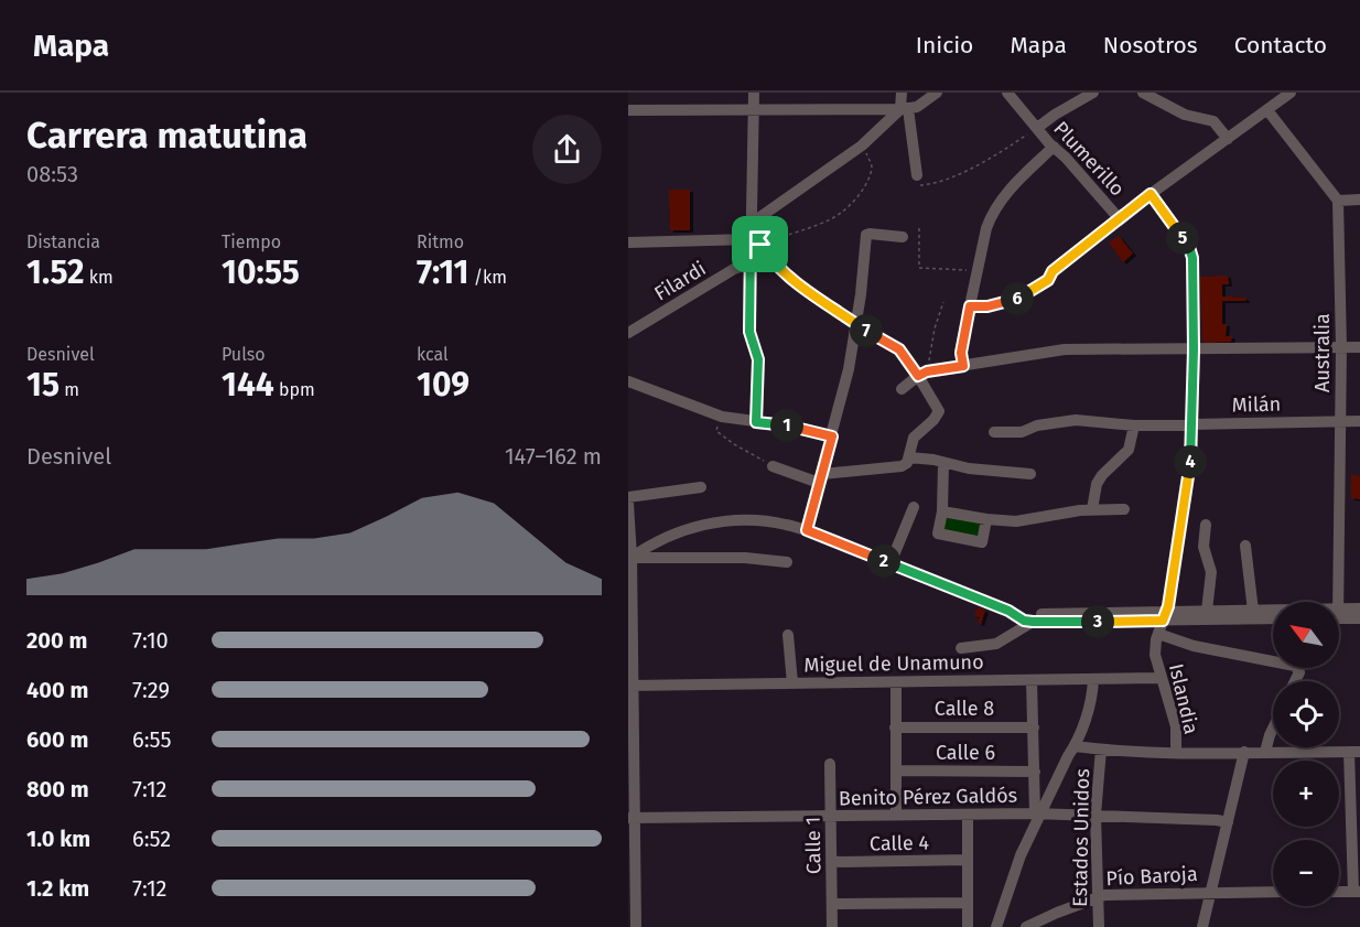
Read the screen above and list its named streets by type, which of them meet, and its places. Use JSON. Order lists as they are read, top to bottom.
{
  "streets": {
    "street": [
      "Plumerillo",
      "Filardi",
      "Australia",
      "Milán",
      "Miguel de Unamuno",
      "Islandia",
      "Calle 8",
      "Calle 6",
      "Benito Pérez Galdós",
      "Estados Unidos",
      "Calle 4",
      "Calle 1",
      "Pío Baroja"
    ]
  },
  "crossings": [
    ["Australia", "Milán"],
    ["Milán", "Islandia"],
    ["Miguel de Unamuno", "Islandia"],
    ["Benito Pérez Galdós", "Estados Unidos"],
    ["Benito Pérez Galdós", "Calle 1"],
    ["Estados Unidos", "Pío Baroja"],
    ["Calle 4", "Calle 1"]
  ],
  "north": "top left",
  "page": {
    "header": "Mapa",
    "nav": [
      "Inicio",
      "Mapa",
      "Nosotros",
      "Contacto"
    ],
    "heading": ["Carrera matutina", "08:53"],
    "stats": [
      ["Distancia", "1.52 km"],
      ["Tiempo", "10:55"],
      ["Ritmo", "7:11 /km"],
      ["Desnivel", "15 m"],
      ["Pulso", "144 bpm"],
      ["kcal", "109"]
    ],
    "pins": [
      "5",
      "6",
      "7",
      "1",
      "4",
      "2",
      "3"
    ],
    "chart": ["Desnivel", "147–162 m"],
    "map_buttons": ["+", "−"],
    "list": [
      {
        "name": "200 m",
        "note": "7:10"
      },
      {
        "name": "400 m",
        "note": "7:29"
      },
      {
        "name": "600 m",
        "note": "6:55"
      },
      {
        "name": "800 m",
        "note": "7:12"
      },
      {
        "name": "1.0 km",
        "note": "6:52"
      },
      {
        "name": "1.2 km",
        "note": "7:12"
      }
    ]
  }
}
